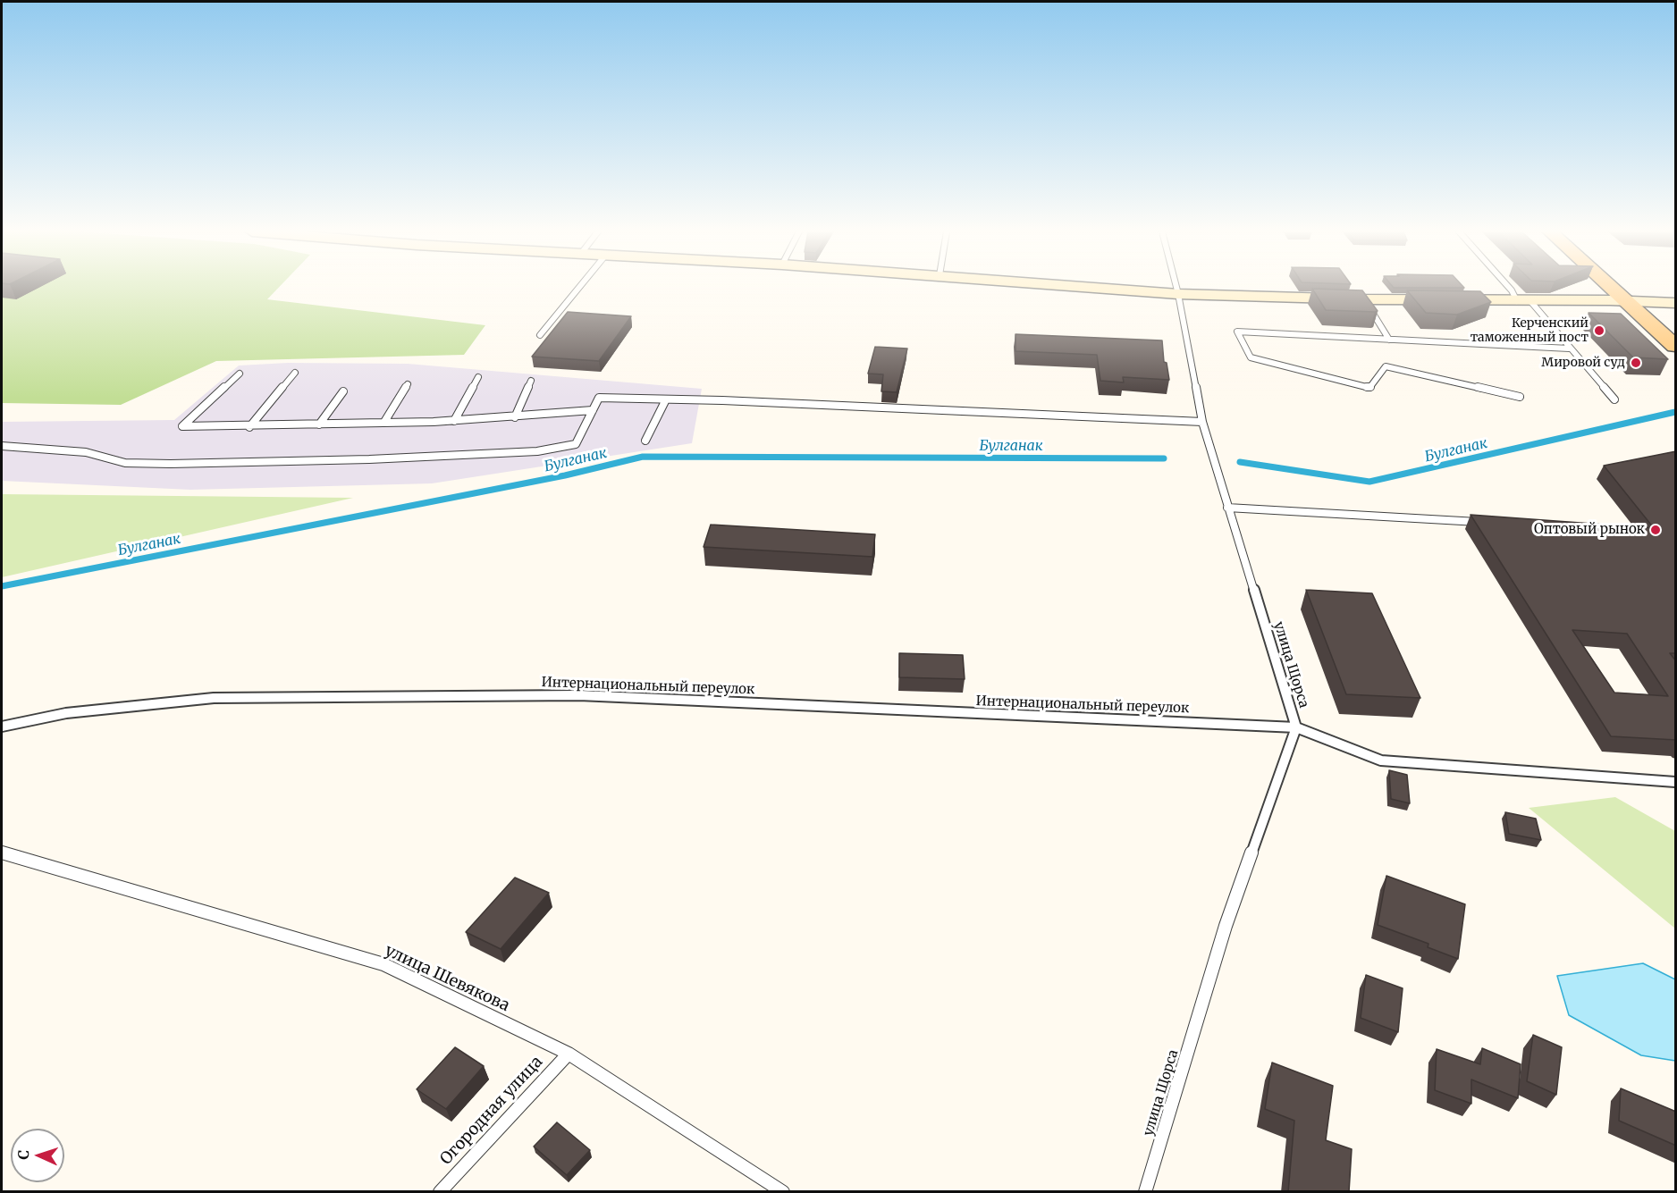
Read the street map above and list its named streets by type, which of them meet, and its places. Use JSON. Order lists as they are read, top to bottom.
{
  "streets": {
    "lane": [
      "улица Щорса",
      "Интернациональный переулок",
      "улица Шевякова",
      "Огородная улица"
    ]
  },
  "crossings": [
    ["улица Щорса", "Интернациональный переулок"],
    ["улица Шевякова", "Огородная улица"]
  ],
  "water": ["Булганак"],
  "places": ["Керченский таможенный пост", "Мировой суд", "Оптовый рынок"],
  "north": "left"
}
